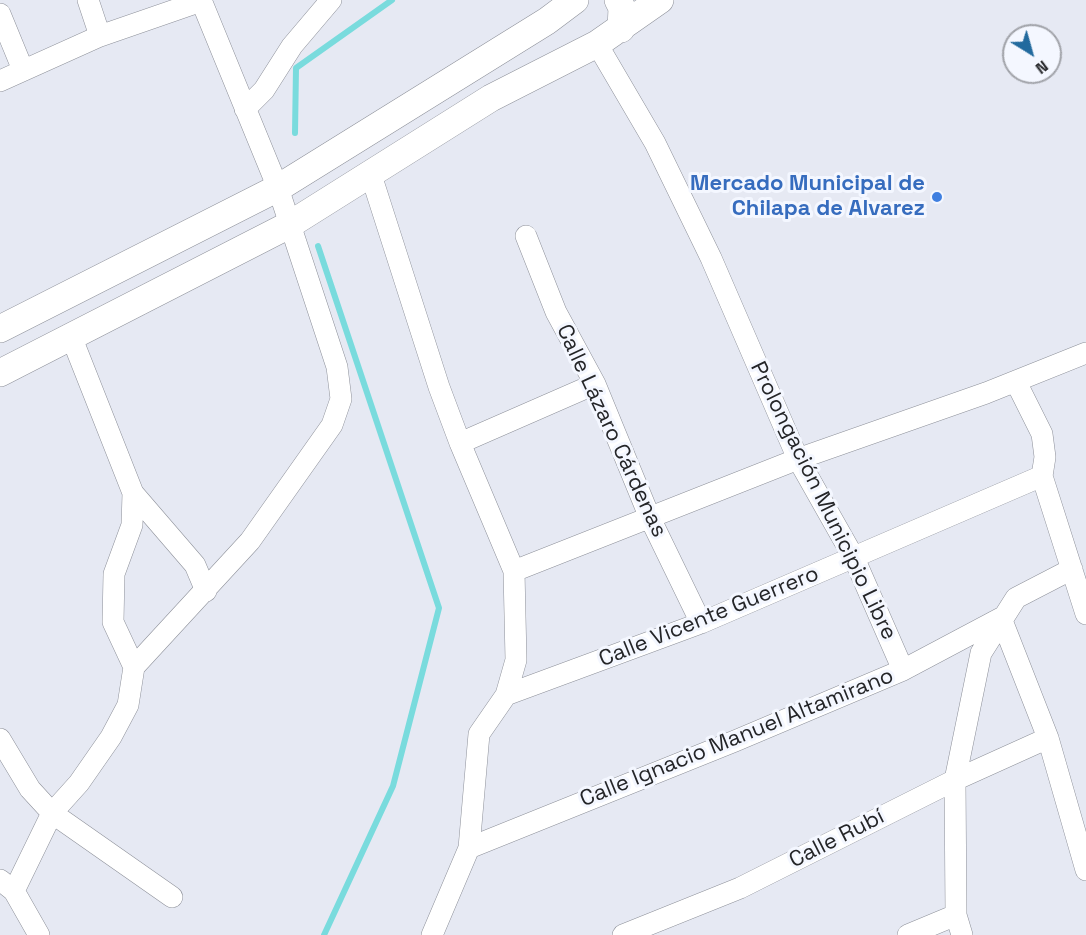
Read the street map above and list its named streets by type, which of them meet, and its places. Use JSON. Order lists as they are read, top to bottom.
{
  "streets": {
    "street": [
      "Calle Lázaro Cárdenas",
      "Prolongación Municipio Libre",
      "Calle Vicente Guerrero",
      "Calle Ignacio Manuel Altamirano",
      "Calle Rubí"
    ]
  },
  "crossings": [
    ["Calle Lázaro Cárdenas", "Calle Vicente Guerrero"],
    ["Prolongación Municipio Libre", "Calle Vicente Guerrero"],
    ["Prolongación Municipio Libre", "Calle Ignacio Manuel Altamirano"]
  ],
  "places": ["Mercado Municipal de Chilapa de Alvarez"],
  "north": "bottom right"
}
